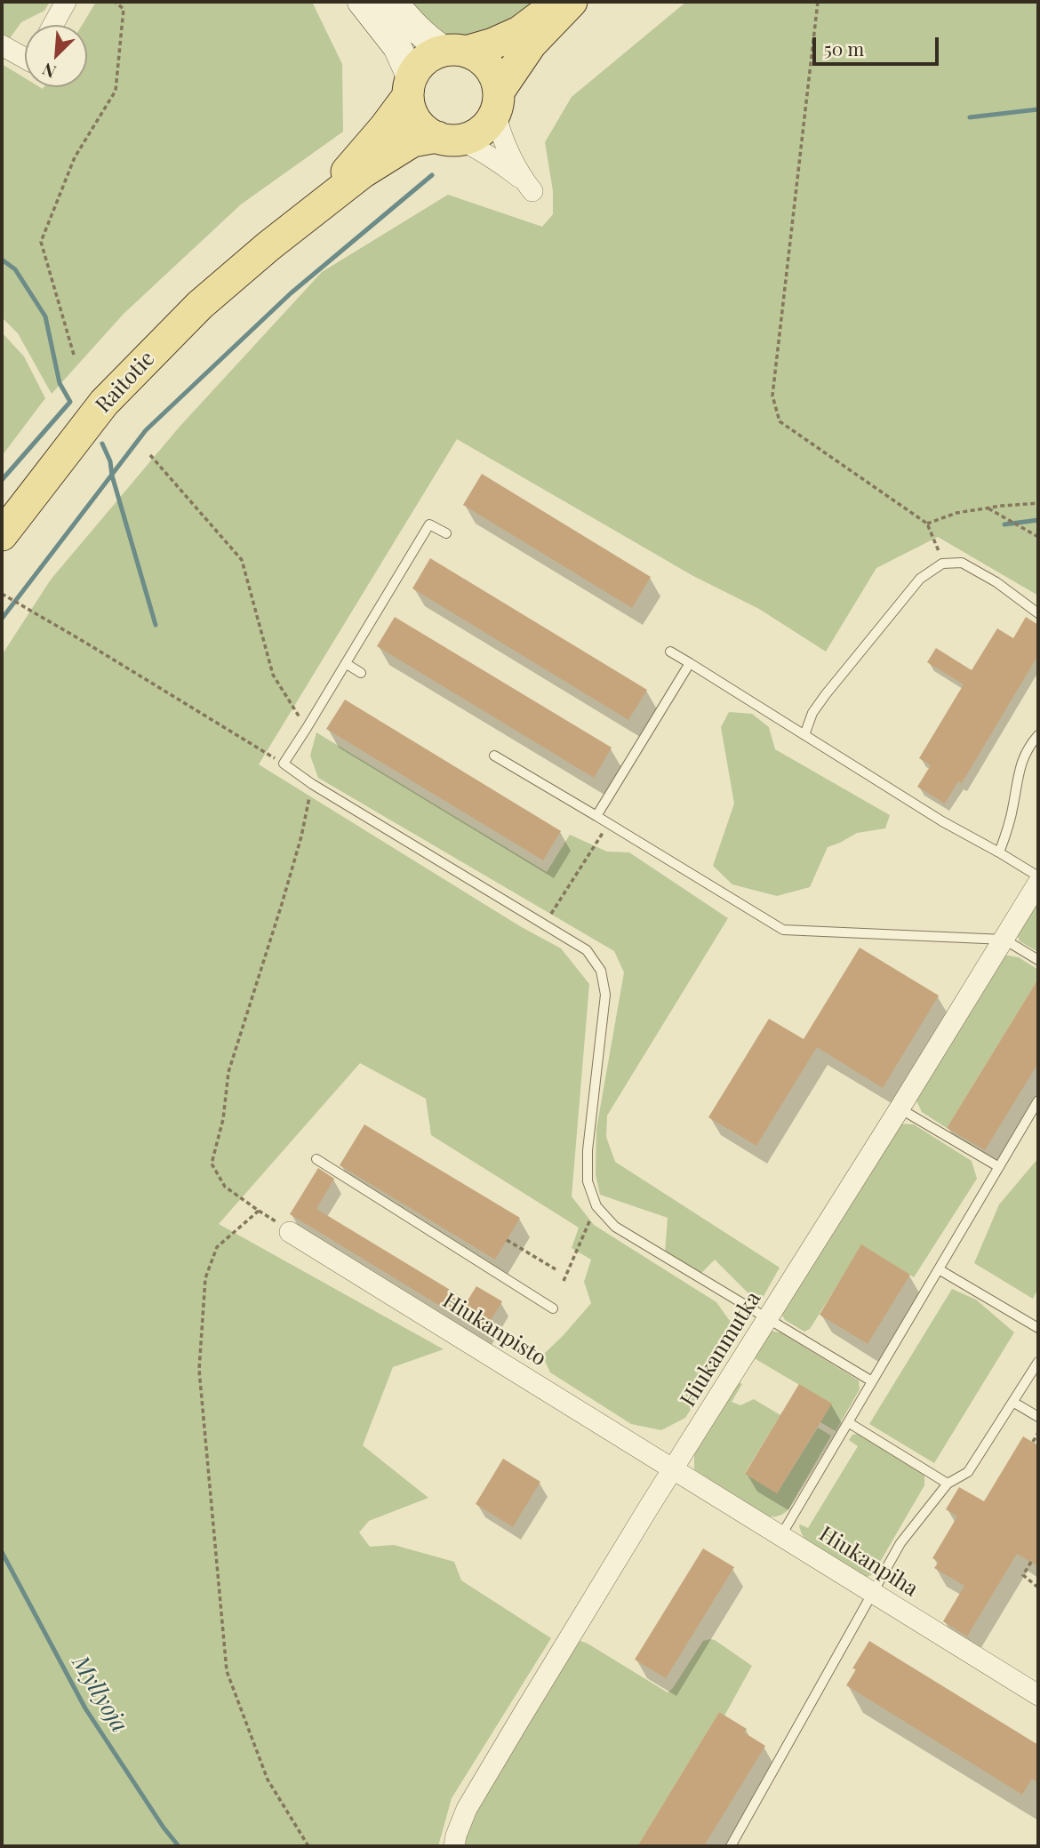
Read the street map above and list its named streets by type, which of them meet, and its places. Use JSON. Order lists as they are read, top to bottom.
{
  "streets": {
    "main road": ["Raitotie"],
    "street": ["Hiukanpisto", "Hiukanmutka", "Hiukanpiha"]
  },
  "crossings": [
    ["Hiukanpisto", "Hiukanmutka"],
    ["Hiukanpisto", "Hiukanpiha"],
    ["Hiukanmutka", "Hiukanpiha"]
  ],
  "water": ["Myllyoja"],
  "scale_bar": "50 m",
  "north": "bottom left"
}
